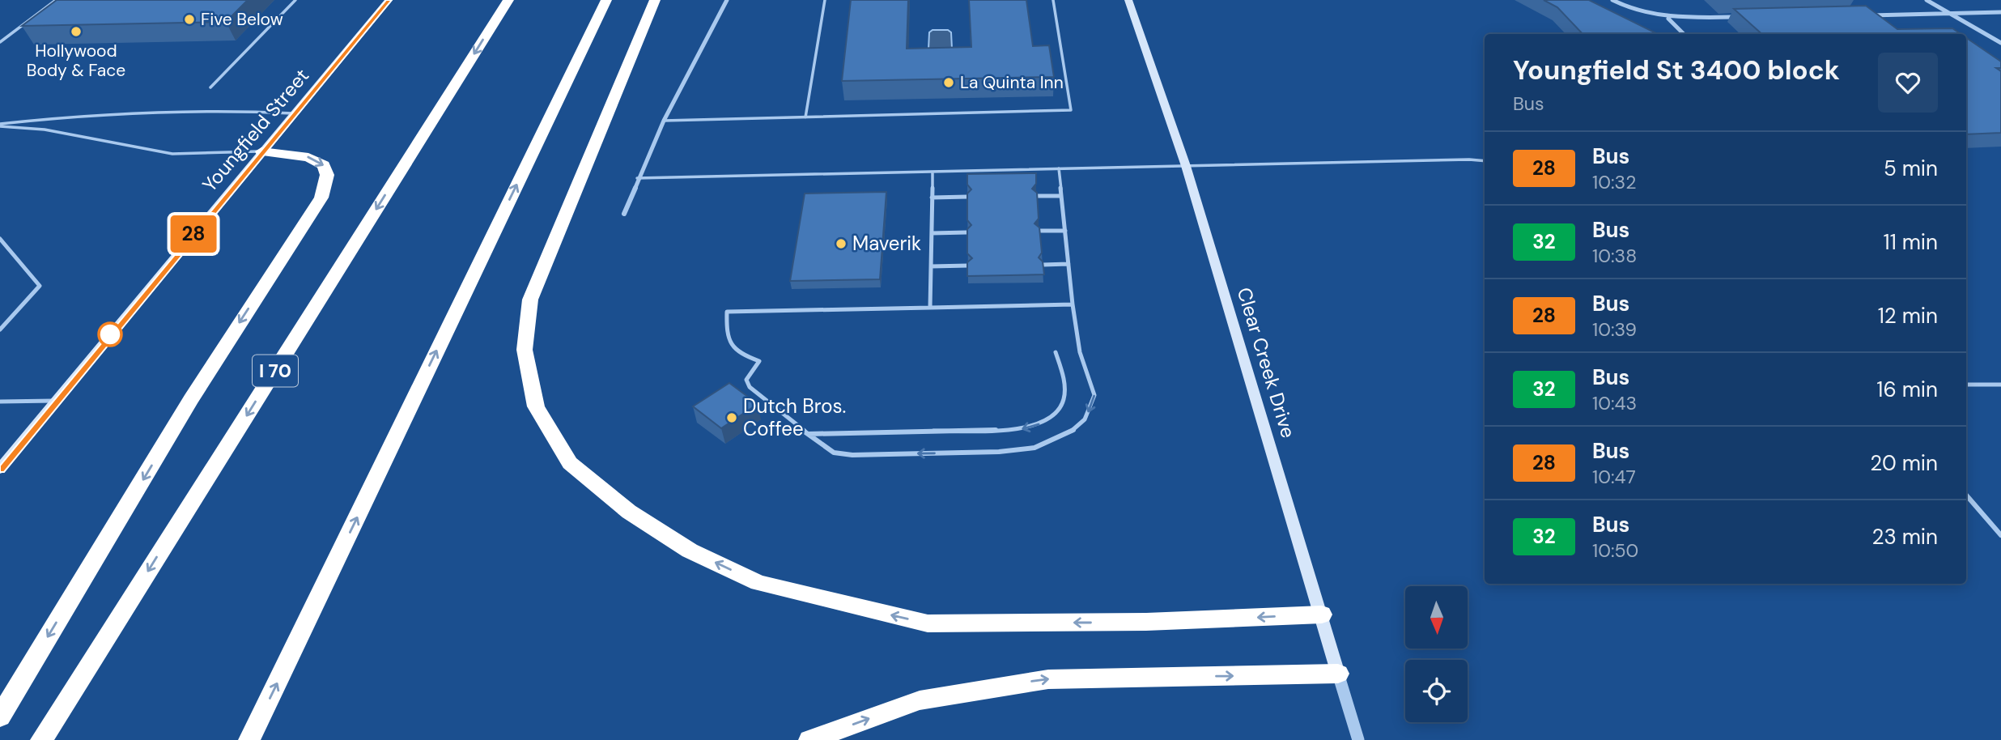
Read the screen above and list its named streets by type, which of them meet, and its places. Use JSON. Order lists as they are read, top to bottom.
{
  "streets": {
    "highway": ["I 70"],
    "main road": ["Youngfield Street", "Clear Creek Drive"]
  },
  "places": [
    "Five Below",
    "Hollywood Body & Face",
    "La Quinta Inn",
    "Maverik",
    "Dutch Bros. Coffee"
  ],
  "lines": ["bus line 28"],
  "north": "bottom",
  "page": {
    "on_map": "28",
    "heading": ["Youngfield St 3400 block", "Bus"],
    "list": [
      {
        "mark": "28",
        "name": "Bus",
        "note": "10:32",
        "value": "5 min"
      },
      {
        "mark": "32",
        "name": "Bus",
        "note": "10:38",
        "value": "11 min"
      },
      {
        "mark": "28",
        "name": "Bus",
        "note": "10:39",
        "value": "12 min"
      },
      {
        "mark": "32",
        "name": "Bus",
        "note": "10:43",
        "value": "16 min"
      },
      {
        "mark": "28",
        "name": "Bus",
        "note": "10:47",
        "value": "20 min"
      },
      {
        "mark": "32",
        "name": "Bus",
        "note": "10:50",
        "value": "23 min"
      }
    ]
  }
}
